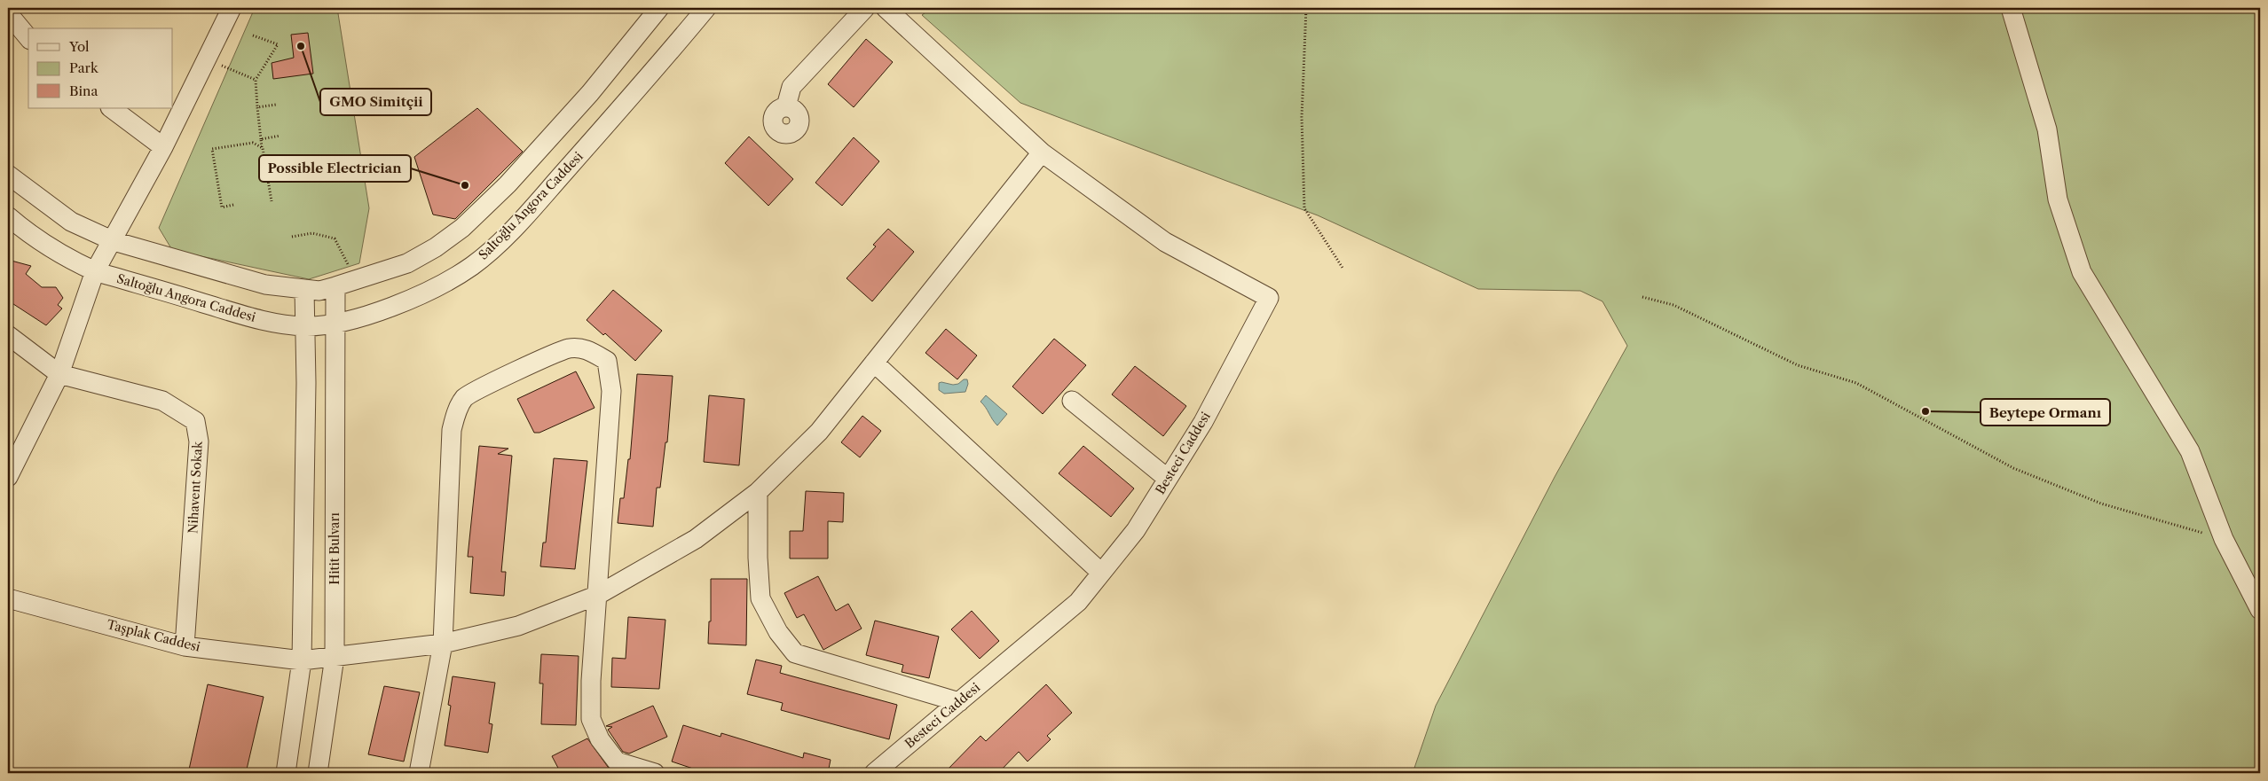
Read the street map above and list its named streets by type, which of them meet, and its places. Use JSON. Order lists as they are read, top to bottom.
{
  "streets": {
    "street": [
      "Saltoğlu Angora Caddesi",
      "Besteci Caddesi",
      "Nihavent Sokak",
      "Hitit Bulvarı",
      "Taşplak Caddesi"
    ]
  },
  "crossings": [
    ["Saltoğlu Angora Caddesi", "Hitit Bulvarı"],
    ["Besteci Caddesi", "Taşplak Caddesi"],
    ["Nihavent Sokak", "Taşplak Caddesi"],
    ["Hitit Bulvarı", "Taşplak Caddesi"]
  ],
  "places": ["GMO Simitçii", "Possible Electrician", "Beytepe Ormanı"],
  "legend": ["Yol", "Park", "Bina"]
}
